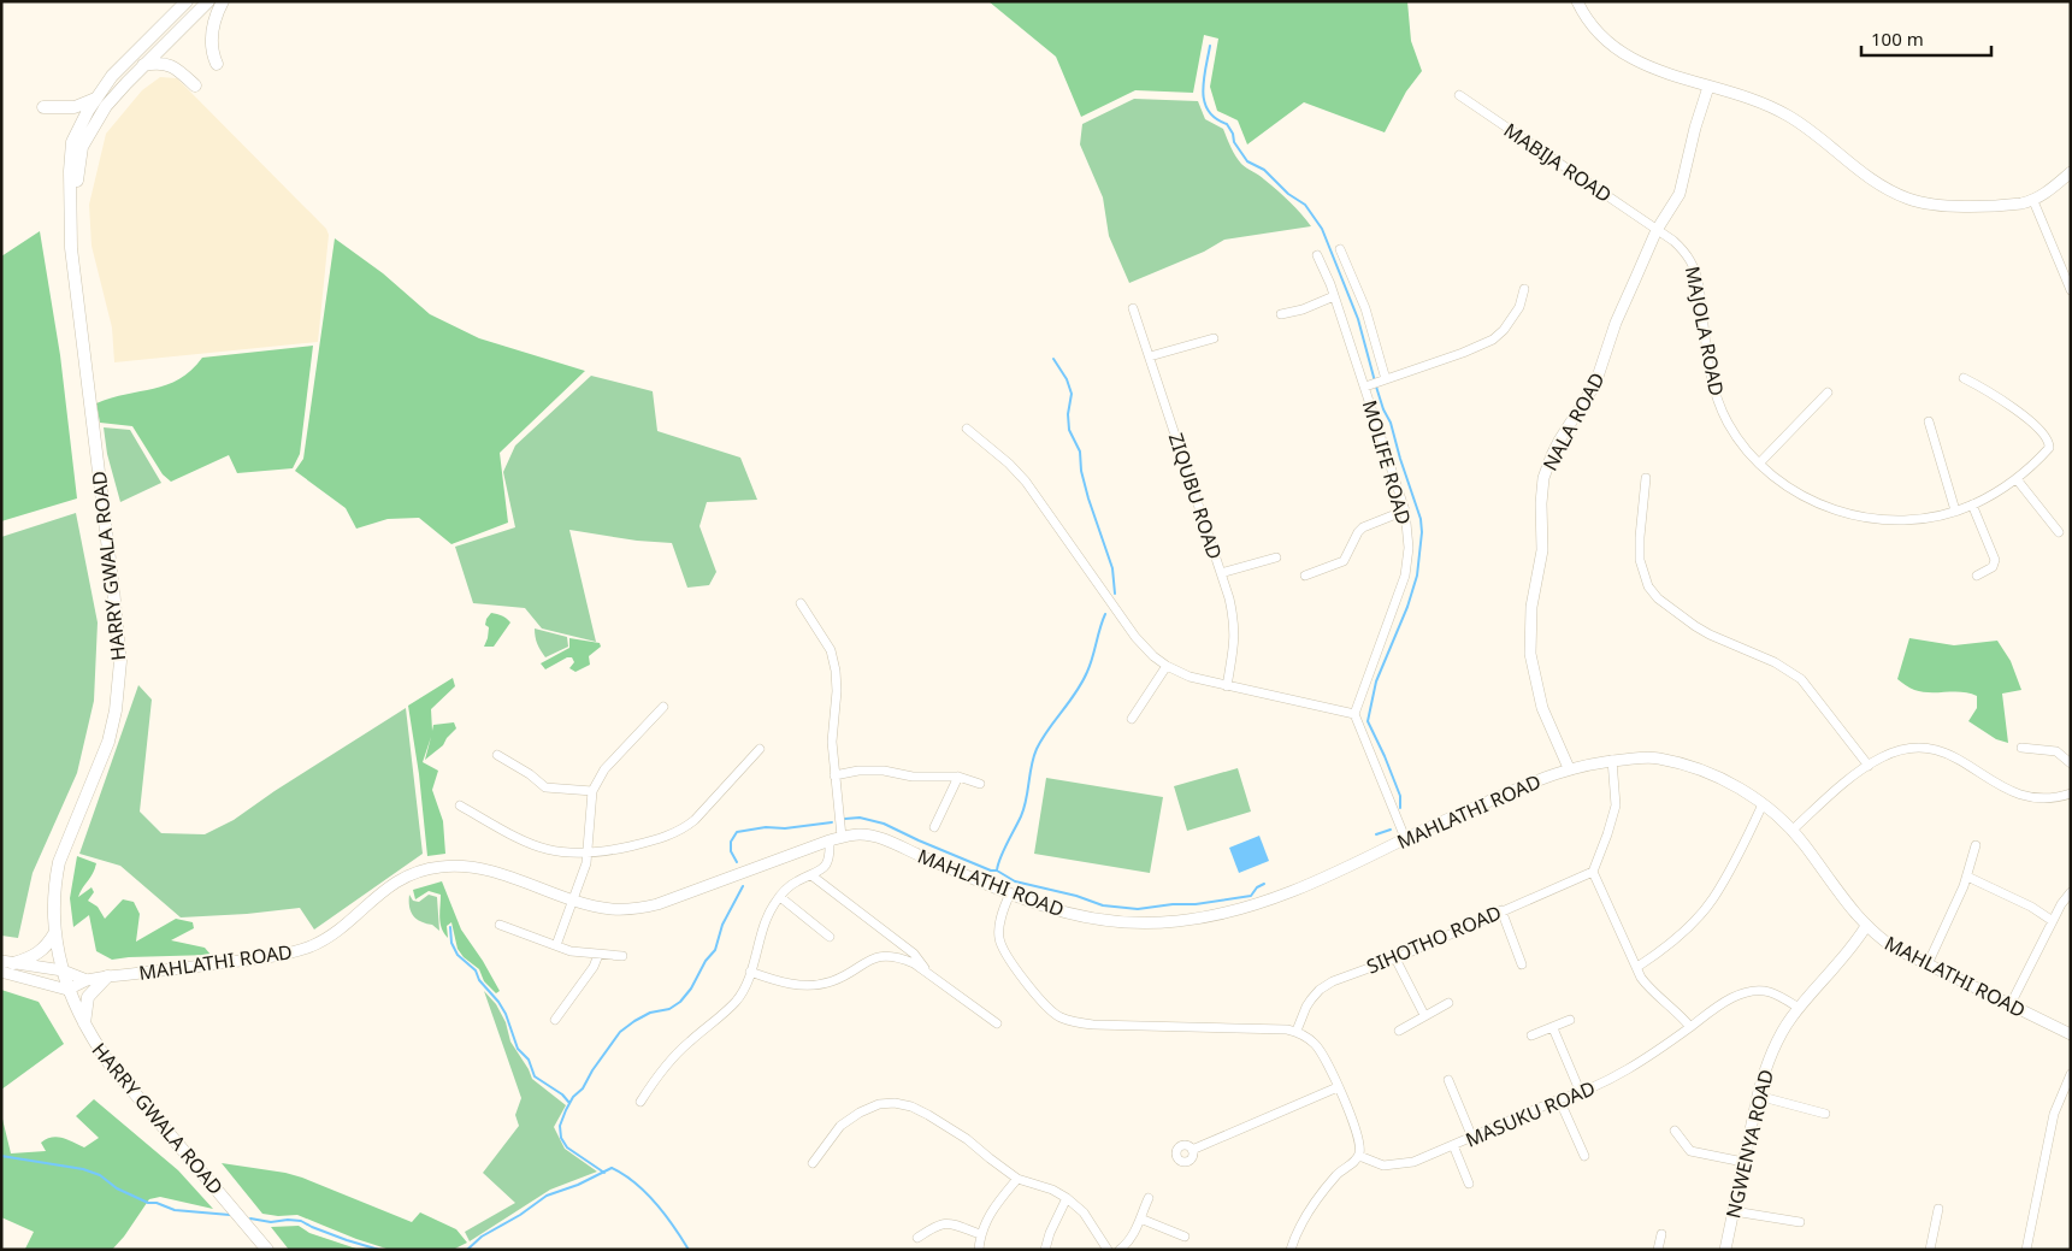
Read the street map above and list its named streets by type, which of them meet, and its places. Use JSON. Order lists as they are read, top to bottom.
{
  "streets": {
    "main road": ["HARRY GWALA ROAD"],
    "street": [
      "MABIJA ROAD",
      "MAJOLA ROAD",
      "NALA ROAD",
      "MOLIFE ROAD",
      "ZIQUBU ROAD",
      "MAHLATHI ROAD",
      "SIHOTHO ROAD",
      "MASUKU ROAD",
      "NGWENYA ROAD"
    ]
  },
  "crossings": [
    ["MABIJA ROAD", "MAJOLA ROAD"],
    ["MABIJA ROAD", "NALA ROAD"],
    ["MAJOLA ROAD", "NALA ROAD"],
    ["NALA ROAD", "MAHLATHI ROAD"],
    ["HARRY GWALA ROAD", "MAHLATHI ROAD"],
    ["MAHLATHI ROAD", "NGWENYA ROAD"],
    ["MASUKU ROAD", "NGWENYA ROAD"]
  ],
  "scale_bar": "100 m"
}
